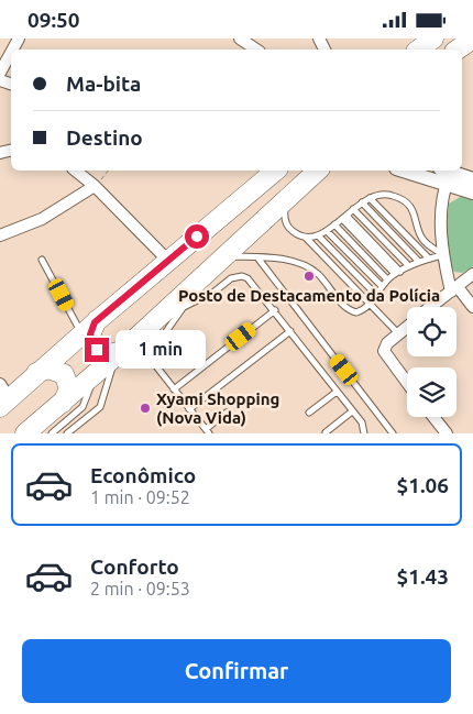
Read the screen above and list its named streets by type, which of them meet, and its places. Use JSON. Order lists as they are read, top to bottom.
{
  "places": ["Posto de Destacamento da Polícia", "Xyami Shopping (Nova Vida)"],
  "page": {
    "status": "09:50",
    "banner": ["Ma-bita", "Destino"],
    "bubble": "1 min",
    "list": [
      {
        "name": "Econômico",
        "note": "1 min · 09:52",
        "value": "$1.06"
      },
      {
        "name": "Conforto",
        "note": "2 min · 09:53",
        "value": "$1.43"
      }
    ],
    "buttons": "Confirmar"
  }
}
